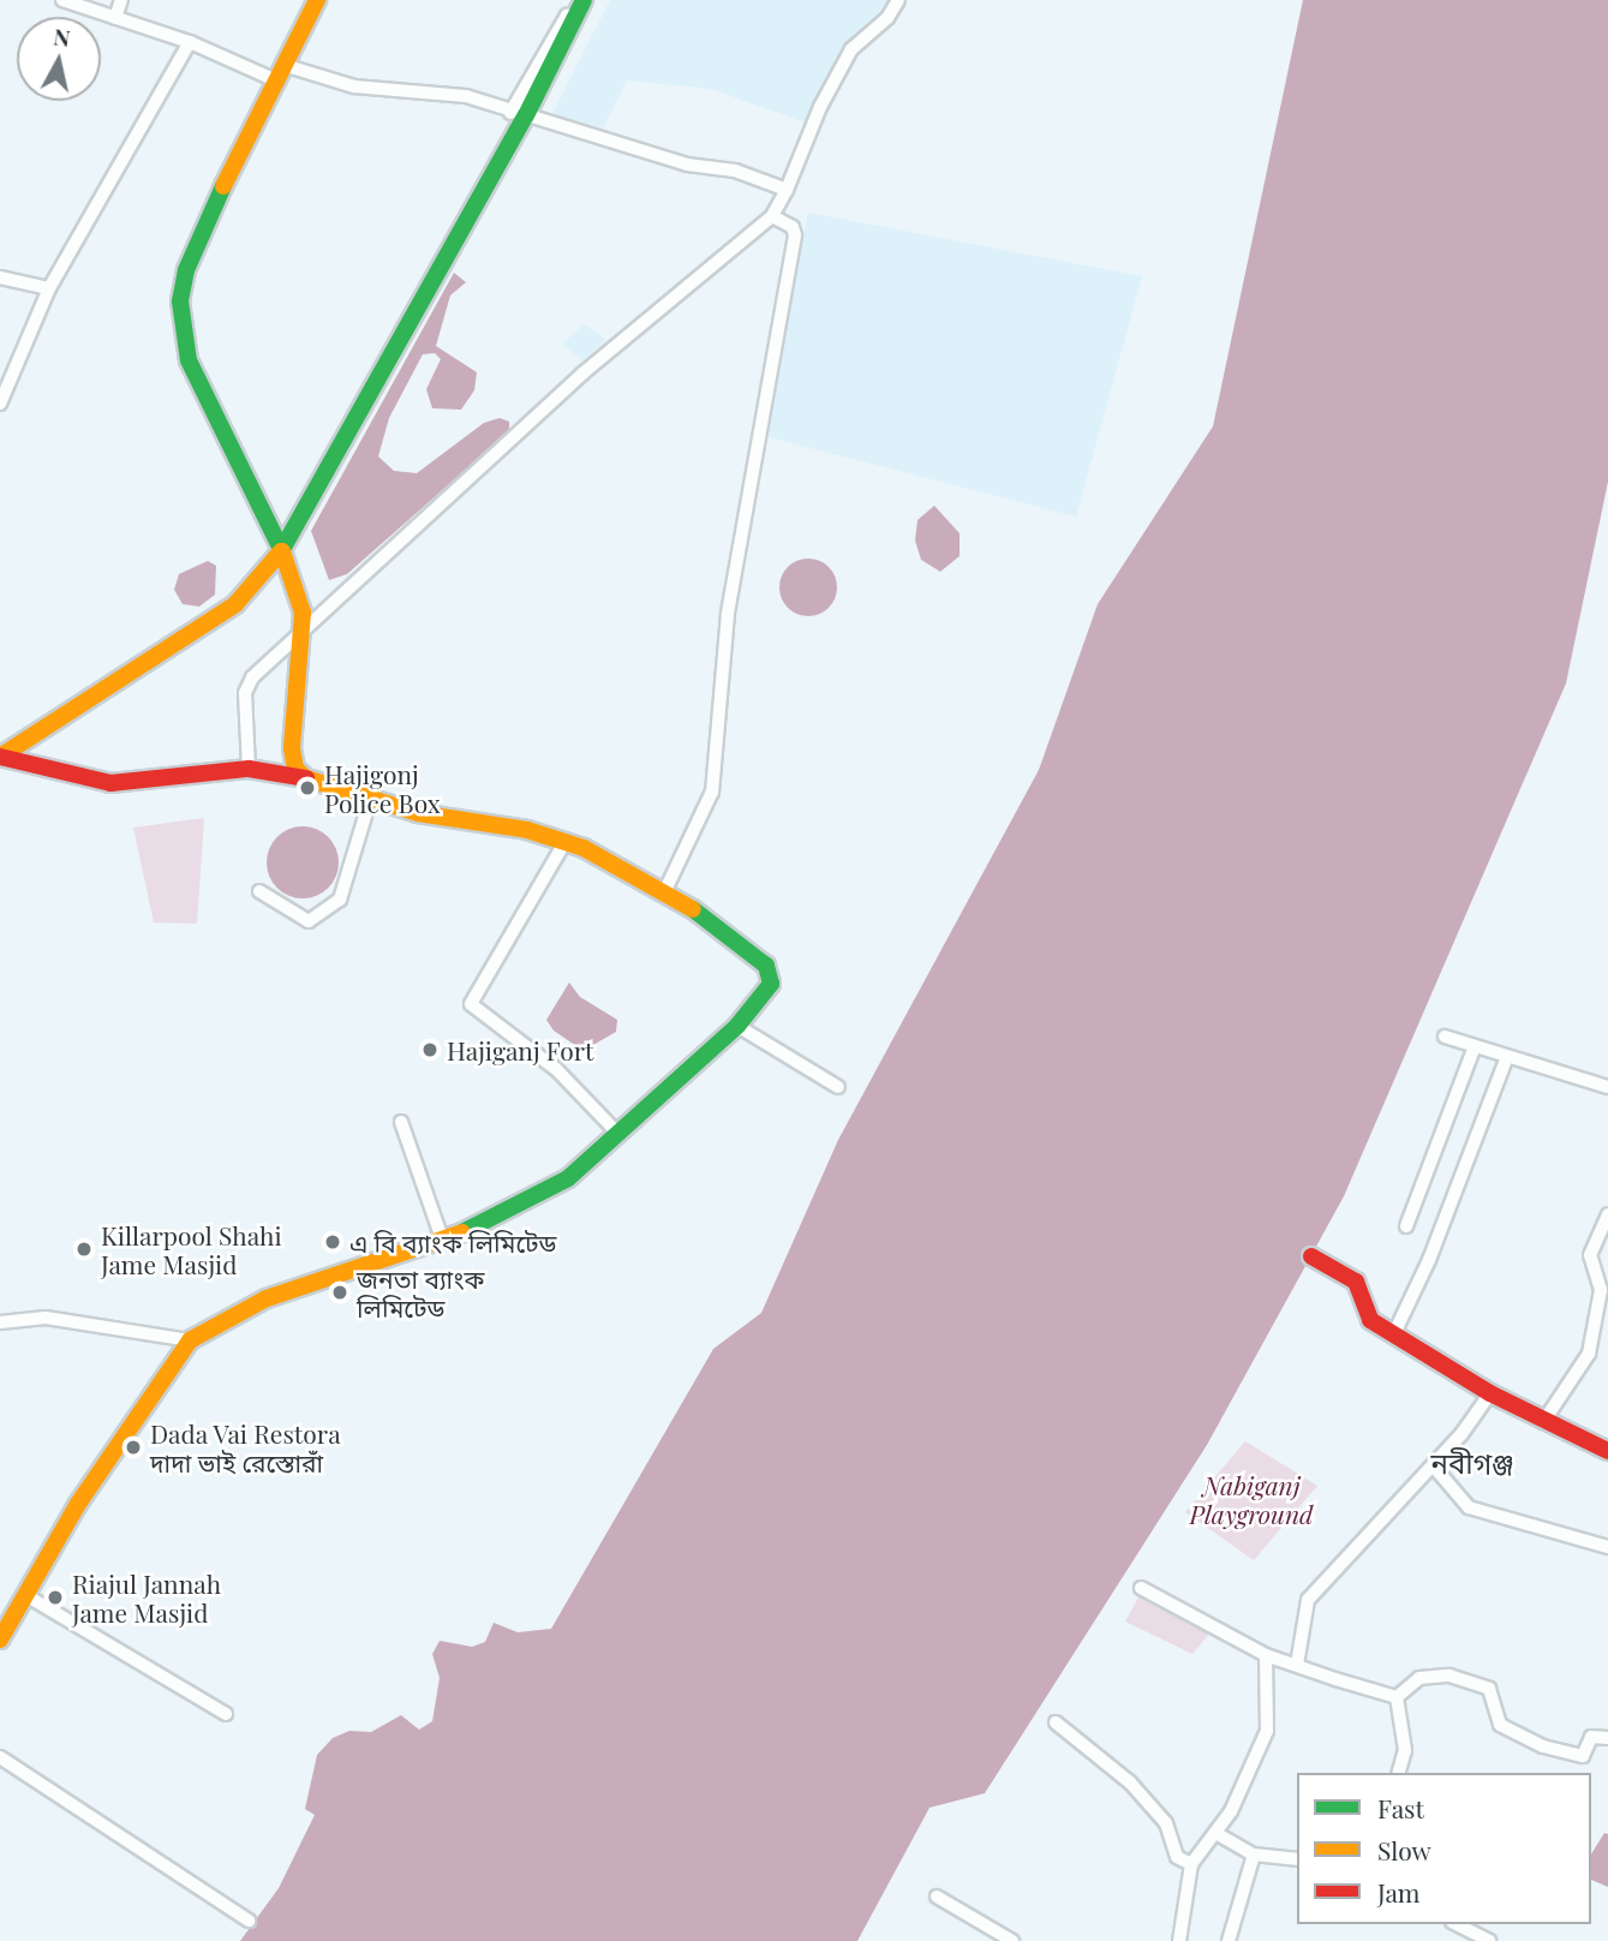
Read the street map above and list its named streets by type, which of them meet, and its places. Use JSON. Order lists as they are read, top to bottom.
{
  "districts": ["নবীগঞ্জ"],
  "parks": ["Nabiganj Playground"],
  "places": [
    "Hajigonj Police Box",
    "Hajiganj Fort",
    "এ বি ব্যাংক লিমিটেড",
    "Killarpool Shahi Jame Masjid",
    "জনতা ব্যাংক লিমিটেড",
    "Dada Vai Restora দাদা ভাই রেস্তোরাঁ",
    "Riajul Jannah Jame Masjid"
  ],
  "legend": ["Fast", "Slow", "Jam"],
  "north": "top"
}
